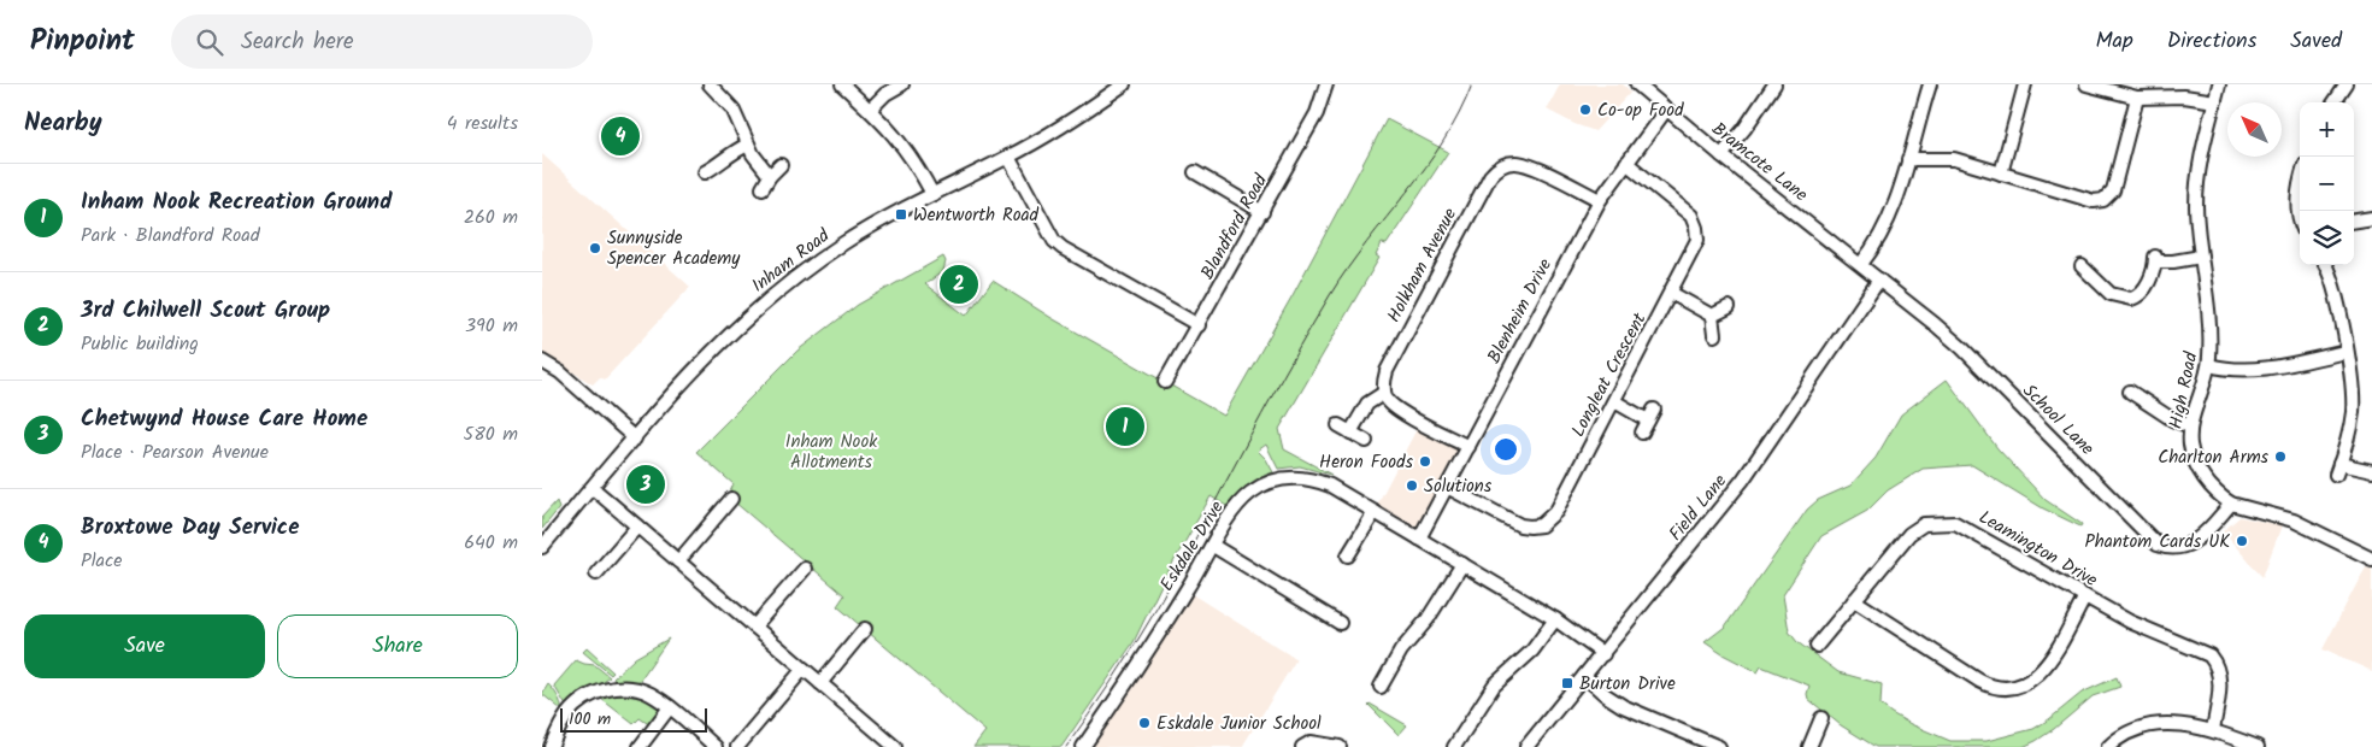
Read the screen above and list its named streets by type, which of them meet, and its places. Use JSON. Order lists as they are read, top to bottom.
{
  "streets": {
    "street": [
      "Bramcote Lane",
      "Blandford Road",
      "Inham Road",
      "Holkham Avenue",
      "Blenheim Drive",
      "Longleat Crescent",
      "High Road",
      "School Lane",
      "Field Lane",
      "Eskdale Drive",
      "Leamington Drive"
    ]
  },
  "crossings": [
    ["Bramcote Lane", "Blenheim Drive"],
    ["Bramcote Lane", "School Lane"],
    ["Holkham Avenue", "Blenheim Drive"],
    ["Blenheim Drive", "Longleat Crescent"],
    ["Blenheim Drive", "Eskdale Drive"],
    ["High Road", "School Lane"],
    ["School Lane", "Field Lane"],
    ["Field Lane", "Eskdale Drive"]
  ],
  "parks": ["Inham Nook Allotments"],
  "places": {
    "other": [
      "Co-op Food",
      "Sunnyside Spencer Academy",
      "Charlton Arms",
      "Heron Foods",
      "Solutions",
      "Phantom Cards UK",
      "Eskdale Junior School"
    ],
    "transit": ["Wentworth Road", "Burton Drive"]
  },
  "scale_bar": "100 m",
  "north": "top left",
  "page": {
    "header": "Pinpoint",
    "search": "Search here",
    "nav": ["Map", "Directions", "Saved"],
    "heading": ["Nearby", "4 results"],
    "map_buttons": ["+", "−"],
    "pins": [
      "4",
      "2",
      "1",
      "3"
    ],
    "list": [
      {
        "mark": "1",
        "name": "Inham Nook Recreation Ground",
        "note": "Park · Blandford Road",
        "value": "260 m"
      },
      {
        "mark": "2",
        "name": "3rd Chilwell Scout Group",
        "note": "Public building",
        "value": "390 m"
      },
      {
        "mark": "3",
        "name": "Chetwynd House Care Home",
        "note": "Place · Pearson Avenue",
        "value": "580 m"
      },
      {
        "mark": "4",
        "name": "Broxtowe Day Service",
        "note": "Place",
        "value": "640 m"
      }
    ],
    "buttons": ["Save", "Share"],
    "scale": "100 m"
  }
}
